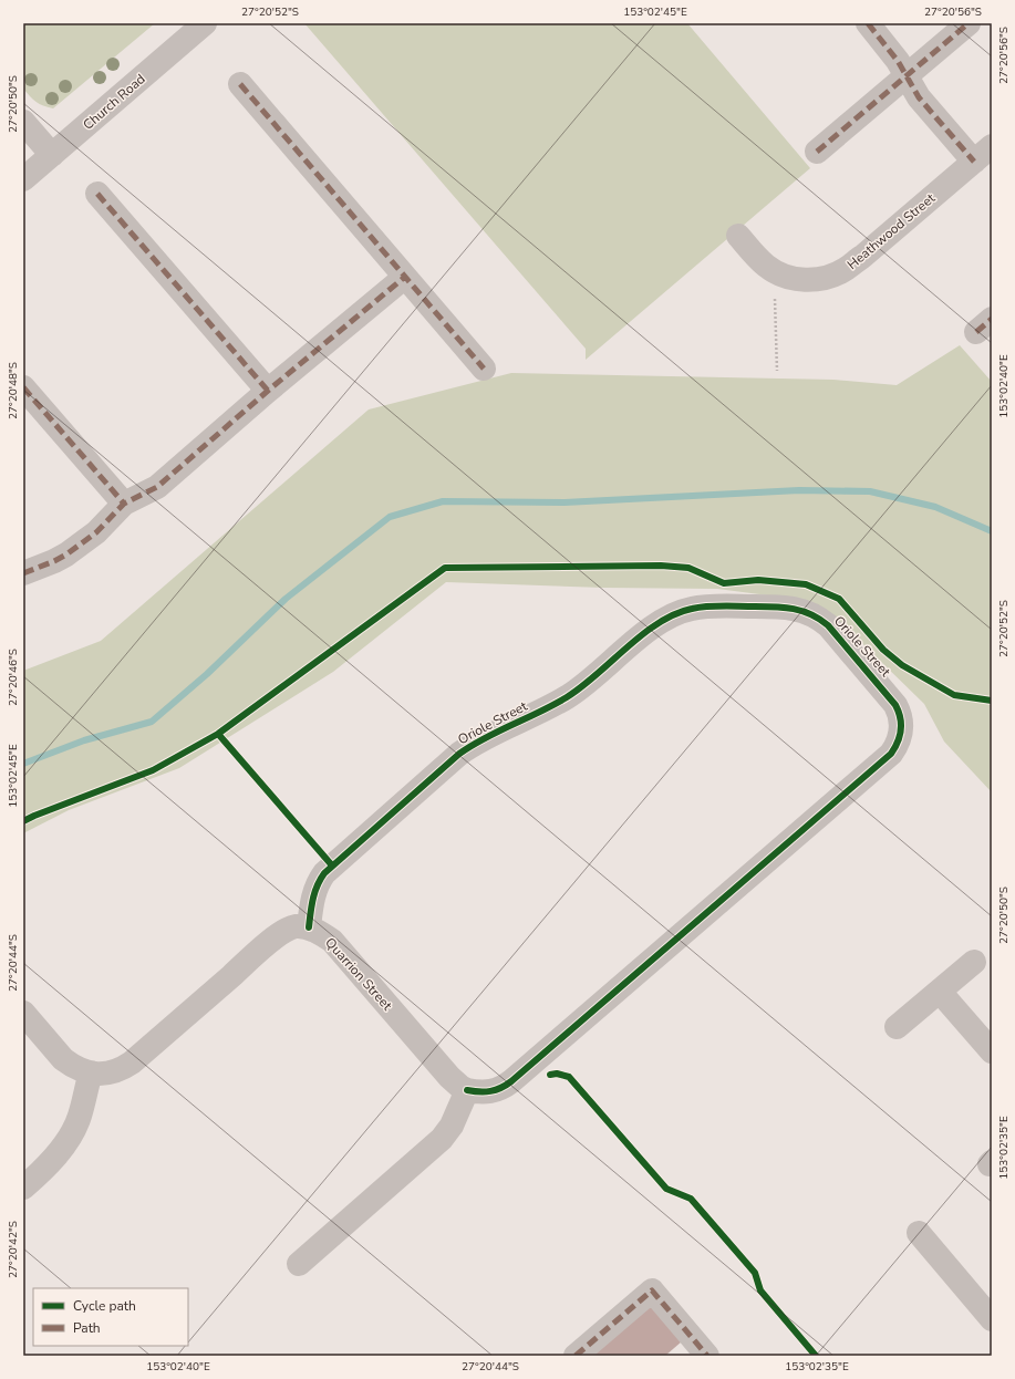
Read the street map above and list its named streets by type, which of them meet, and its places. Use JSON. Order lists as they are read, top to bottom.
{
  "streets": {
    "street": [
      "Church Road",
      "Heathwood Street",
      "Oriole Street",
      "Quarrion Street"
    ]
  },
  "crossings": [
    ["Oriole Street", "Quarrion Street"]
  ],
  "legend": ["Cycle path", "Path"],
  "coordinates": [
    "27°20'52\"S",
    "153°02'45\"E",
    "27°20'56\"S",
    "27°20'50\"S",
    "153°02'40\"E",
    "27°20'48\"S",
    "27°20'46\"S",
    "27°20'44\"S",
    "153°02'35\"E",
    "27°20'42\"S"
  ]
}
